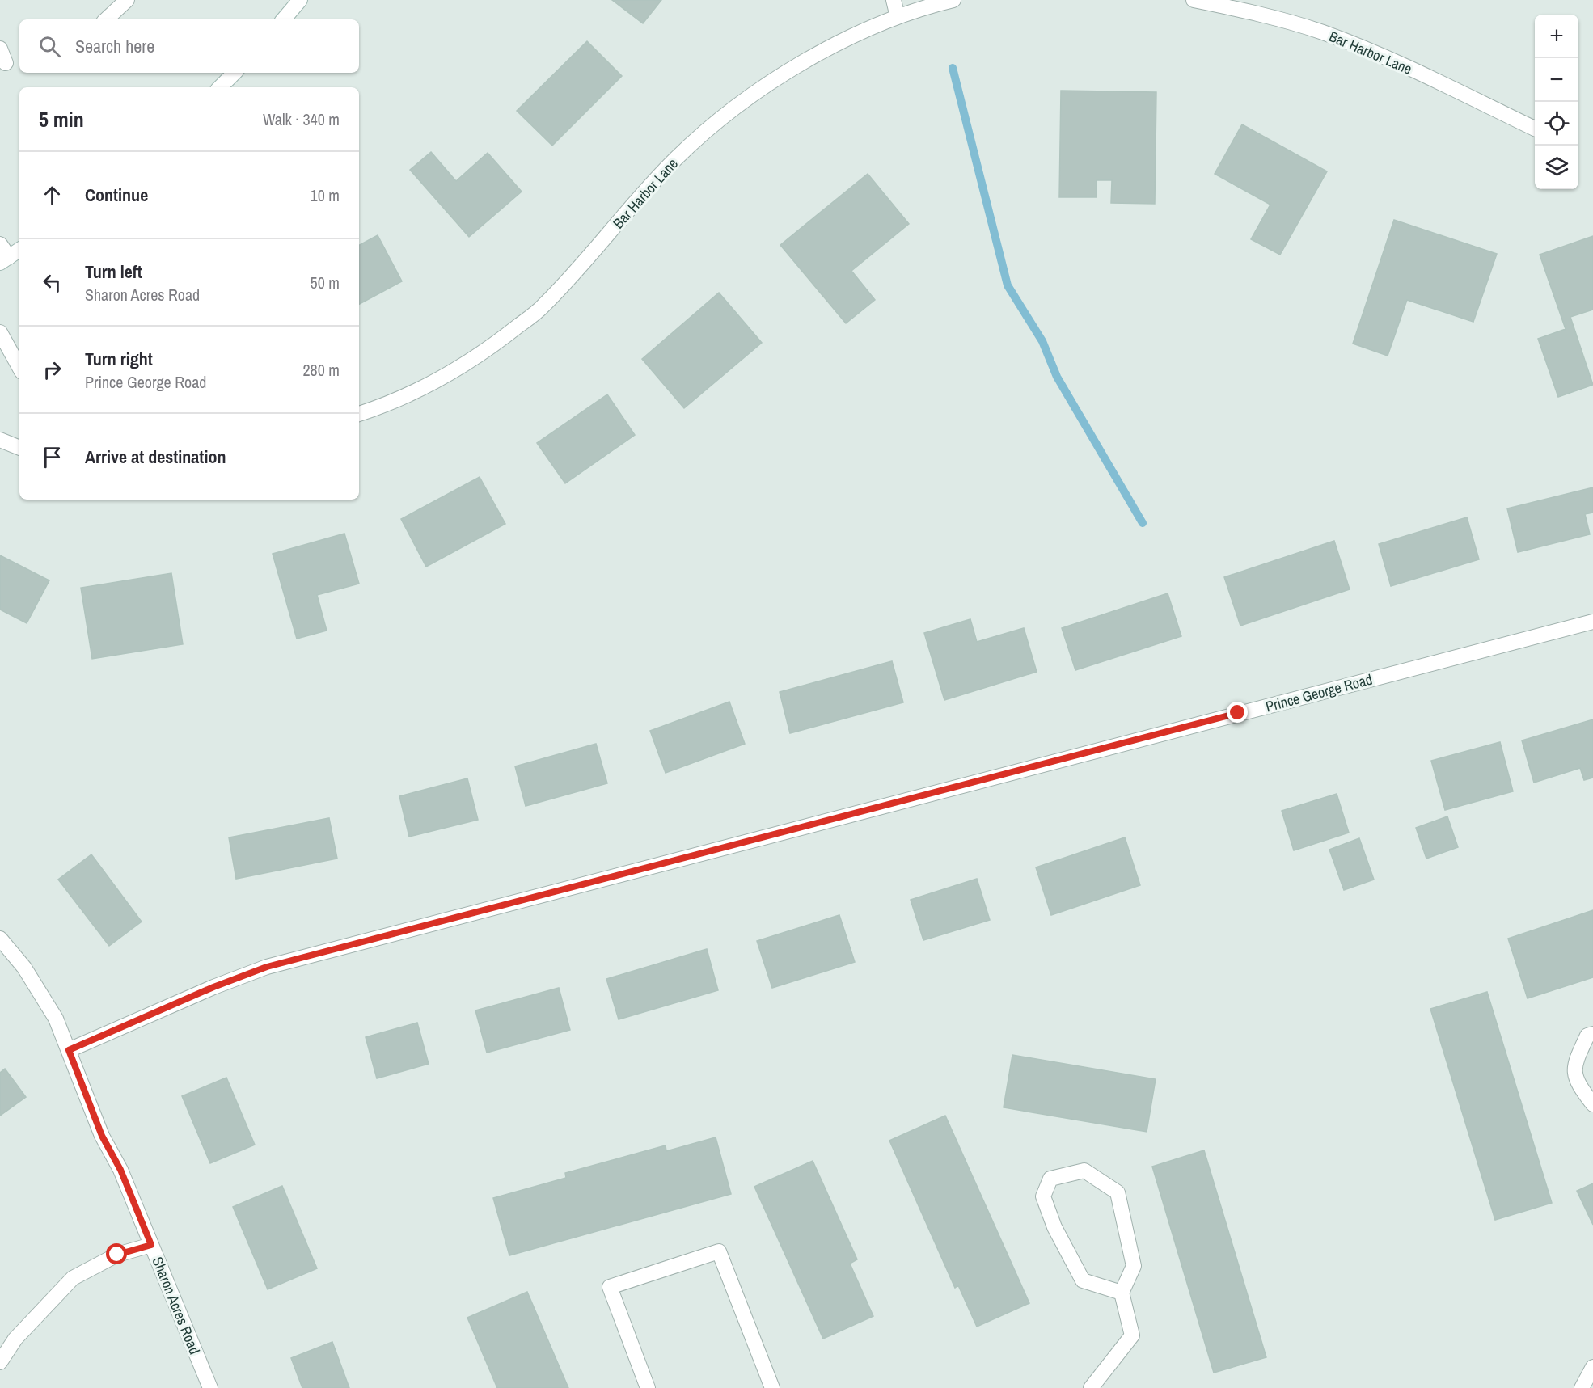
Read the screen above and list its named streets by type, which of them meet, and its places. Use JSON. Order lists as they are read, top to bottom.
{
  "streets": {
    "street": ["Bar Harbor Lane", "Prince George Road", "Sharon Acres Road"]
  },
  "crossings": [
    ["Prince George Road", "Sharon Acres Road"]
  ],
  "page": {
    "map_buttons": ["+", "−"],
    "search": "Search here",
    "heading": ["5 min", "Walk · 340 m"],
    "list": [
      ["Continue", "10 m"],
      ["Turn left", "Sharon Acres Road", "50 m"],
      ["Turn right", "Prince George Road", "280 m"],
      "Arrive at destination"
    ]
  }
}
